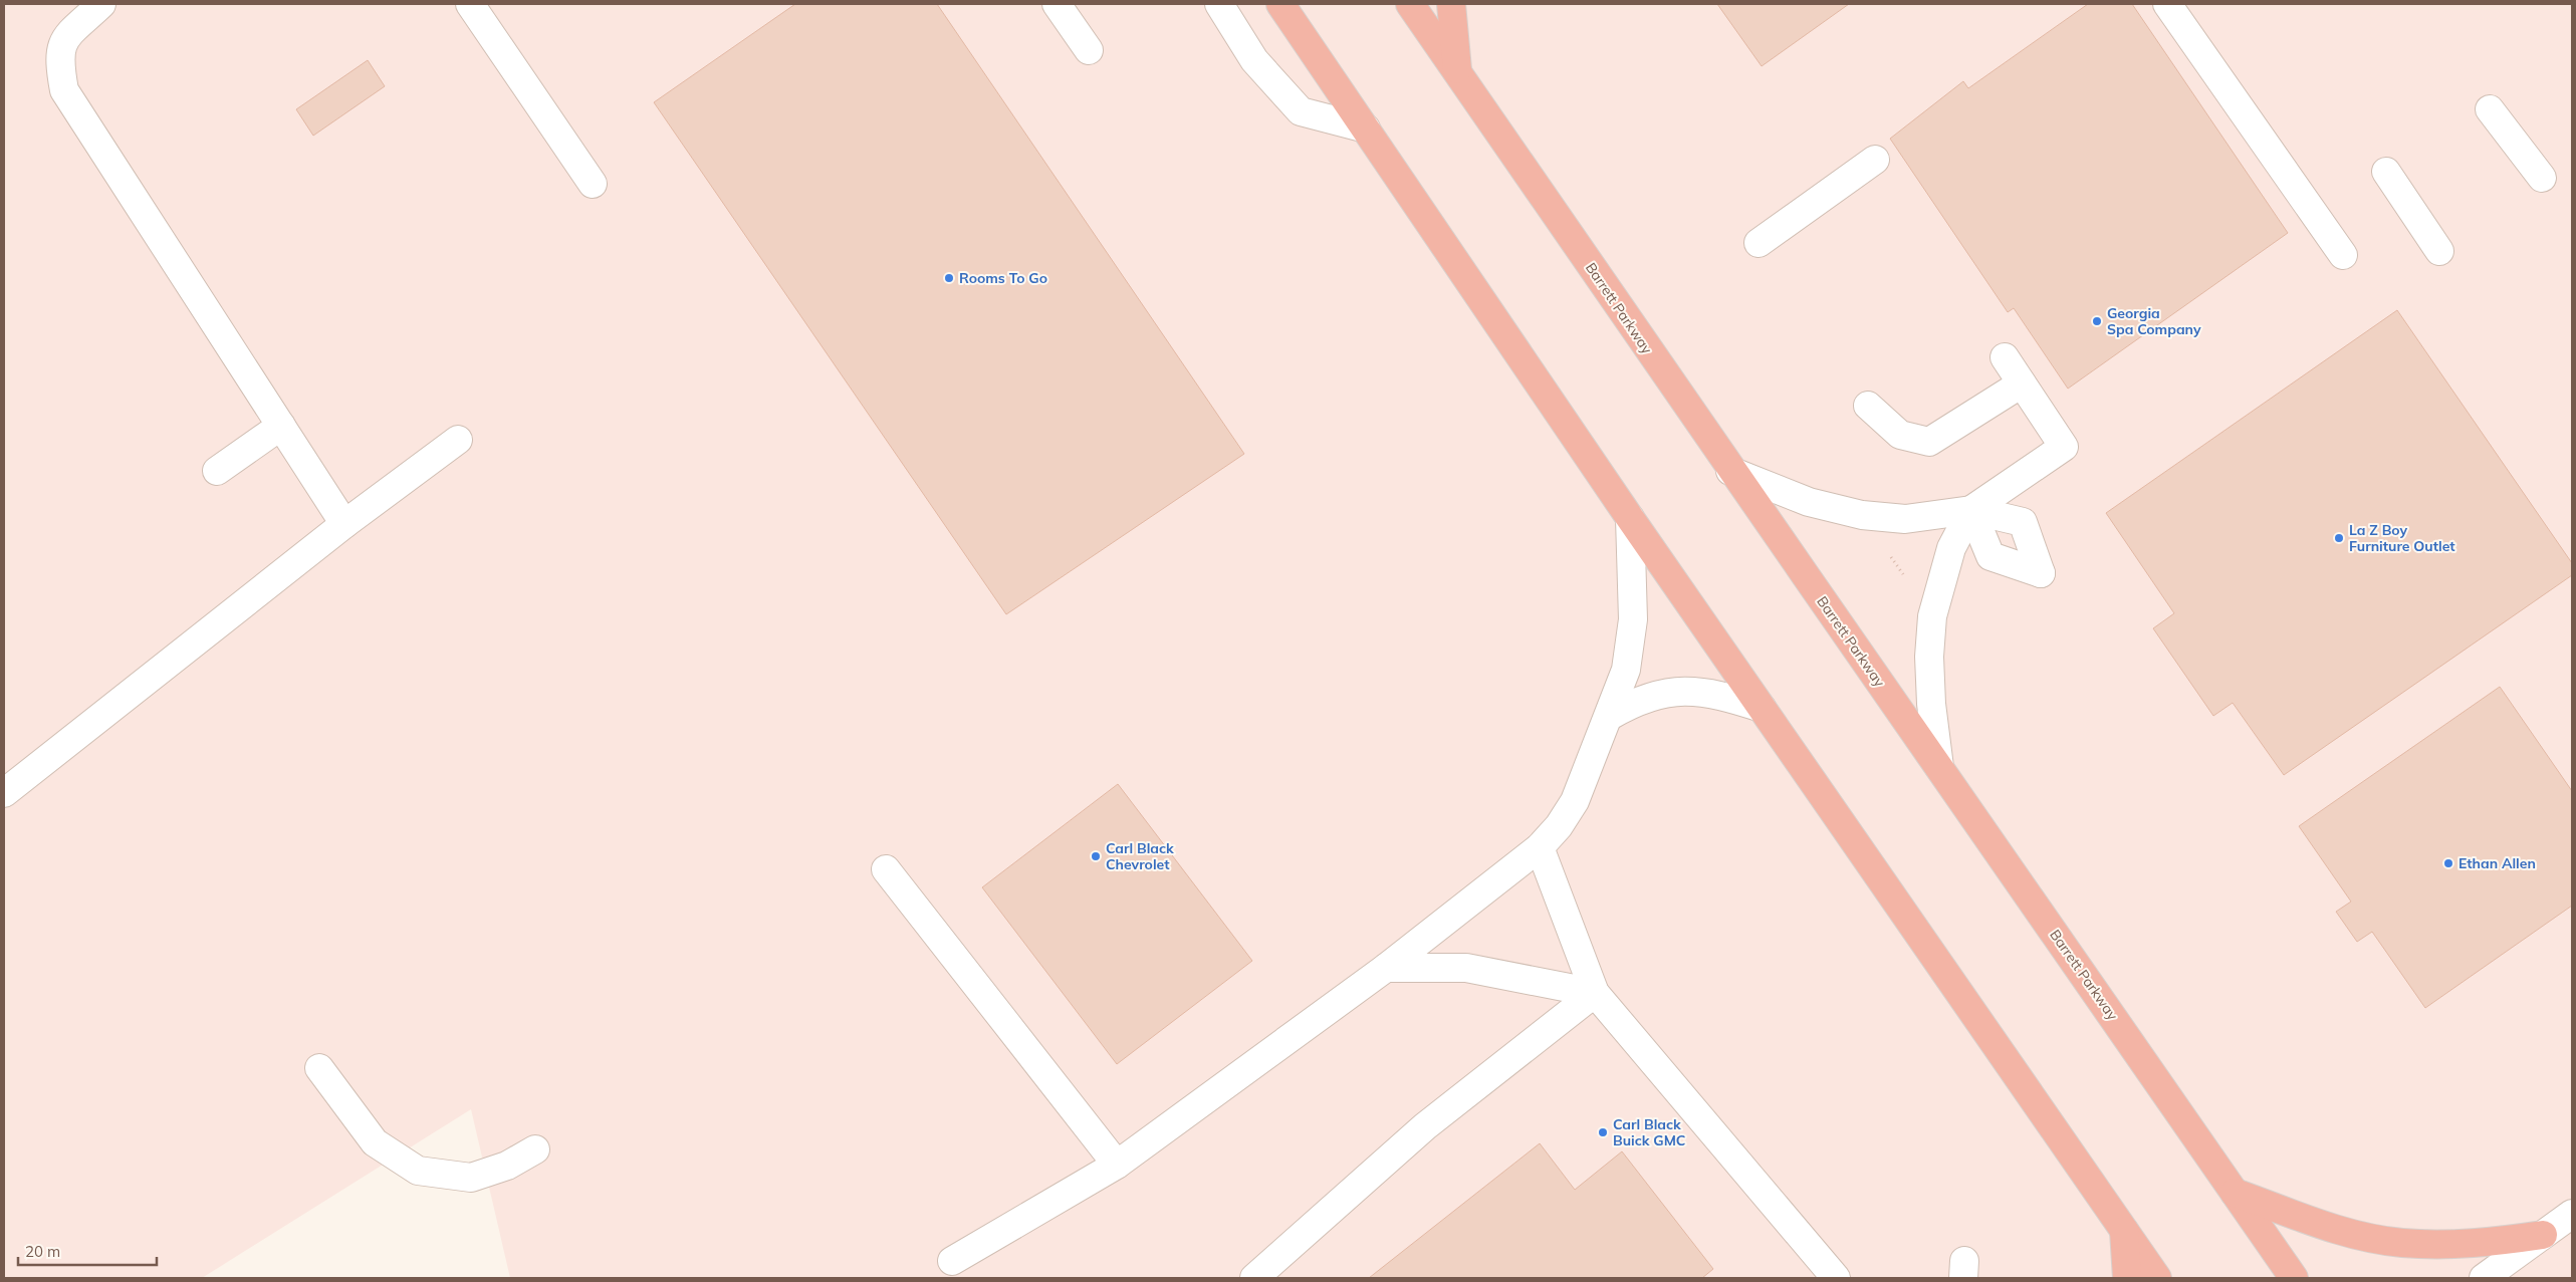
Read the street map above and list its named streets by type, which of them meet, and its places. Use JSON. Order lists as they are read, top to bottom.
{
  "streets": {
    "highway": ["Barrett Parkway"]
  },
  "places": [
    "Rooms To Go",
    "Georgia Spa Company",
    "La Z Boy Furniture Outlet",
    "Carl Black Chevrolet",
    "Ethan Allen",
    "Carl Black Buick GMC"
  ],
  "scale_bar": "20 m"
}
